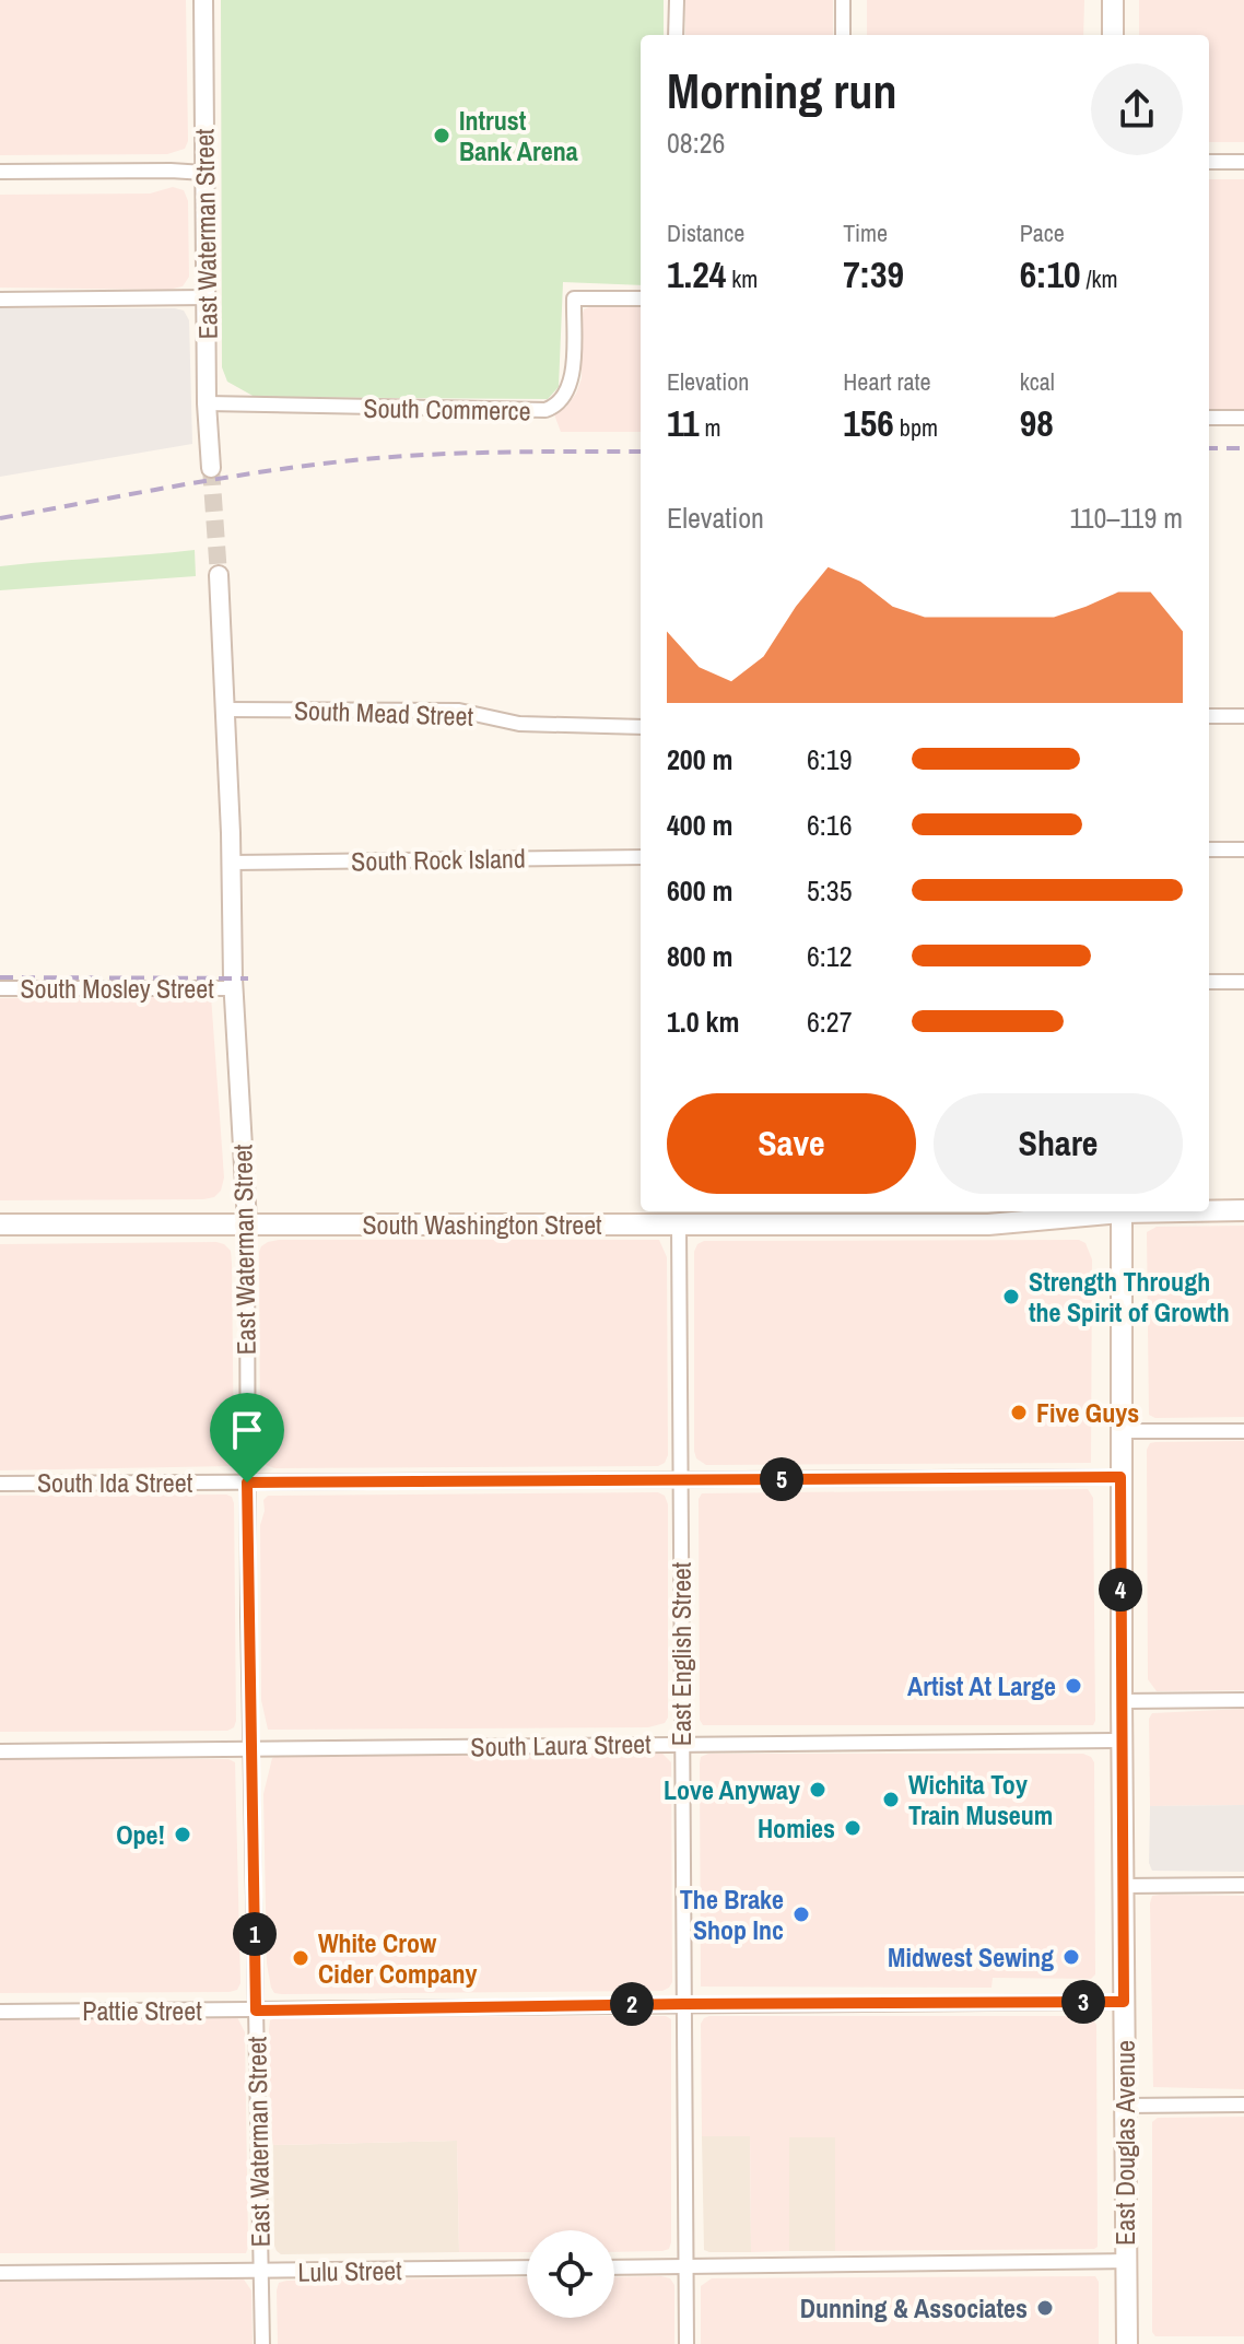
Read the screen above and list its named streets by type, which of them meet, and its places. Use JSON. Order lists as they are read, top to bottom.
{
  "streets": {
    "main road": ["South Washington Street", "East Douglas Avenue"],
    "street": [
      "East Waterman Street",
      "South Commerce",
      "South Mead Street",
      "South Rock Island",
      "South Mosley Street",
      "South Ida Street",
      "East English Street",
      "South Laura Street",
      "Pattie Street",
      "Lulu Street"
    ]
  },
  "crossings": [
    ["East Waterman Street", "South Commerce"],
    ["East Waterman Street", "South Mead Street"],
    ["East Waterman Street", "South Rock Island"],
    ["East Waterman Street", "South Mosley Street"],
    ["East Waterman Street", "South Washington Street"],
    ["East Waterman Street", "South Ida Street"],
    ["East Waterman Street", "South Laura Street"],
    ["East Waterman Street", "Pattie Street"],
    ["East Waterman Street", "Lulu Street"],
    ["South Washington Street", "East English Street"],
    ["South Ida Street", "East English Street"],
    ["South Ida Street", "East Douglas Avenue"],
    ["East English Street", "South Laura Street"],
    ["East English Street", "Pattie Street"],
    ["South Laura Street", "East Douglas Avenue"],
    ["Pattie Street", "East Douglas Avenue"]
  ],
  "places": [
    "Intrust Bank Arena",
    "Strength Through the Spirit of Growth",
    "Five Guys",
    "Artist At Large",
    "Love Anyway",
    "Wichita Toy Train Museum",
    "Homies",
    "Ope!",
    "The Brake Shop Inc",
    "Midwest Sewing",
    "White Crow Cider Company",
    "Dunning & Associates"
  ],
  "page": {
    "heading": ["Morning run", "08:26"],
    "stats": [
      ["Distance", "1.24 km"],
      ["Time", "7:39"],
      ["Pace", "6:10 /km"],
      ["Elevation", "11 m"],
      ["Heart rate", "156 bpm"],
      ["kcal", "98"]
    ],
    "chart": ["Elevation", "110–119 m"],
    "list": [
      {
        "name": "200 m",
        "note": "6:19"
      },
      {
        "name": "400 m",
        "note": "6:16"
      },
      {
        "name": "600 m",
        "note": "5:35"
      },
      {
        "name": "800 m",
        "note": "6:12"
      },
      {
        "name": "1.0 km",
        "note": "6:27"
      }
    ],
    "buttons": ["Save", "Share"],
    "pins": [
      "5",
      "4",
      "1",
      "3",
      "2"
    ]
  }
}
